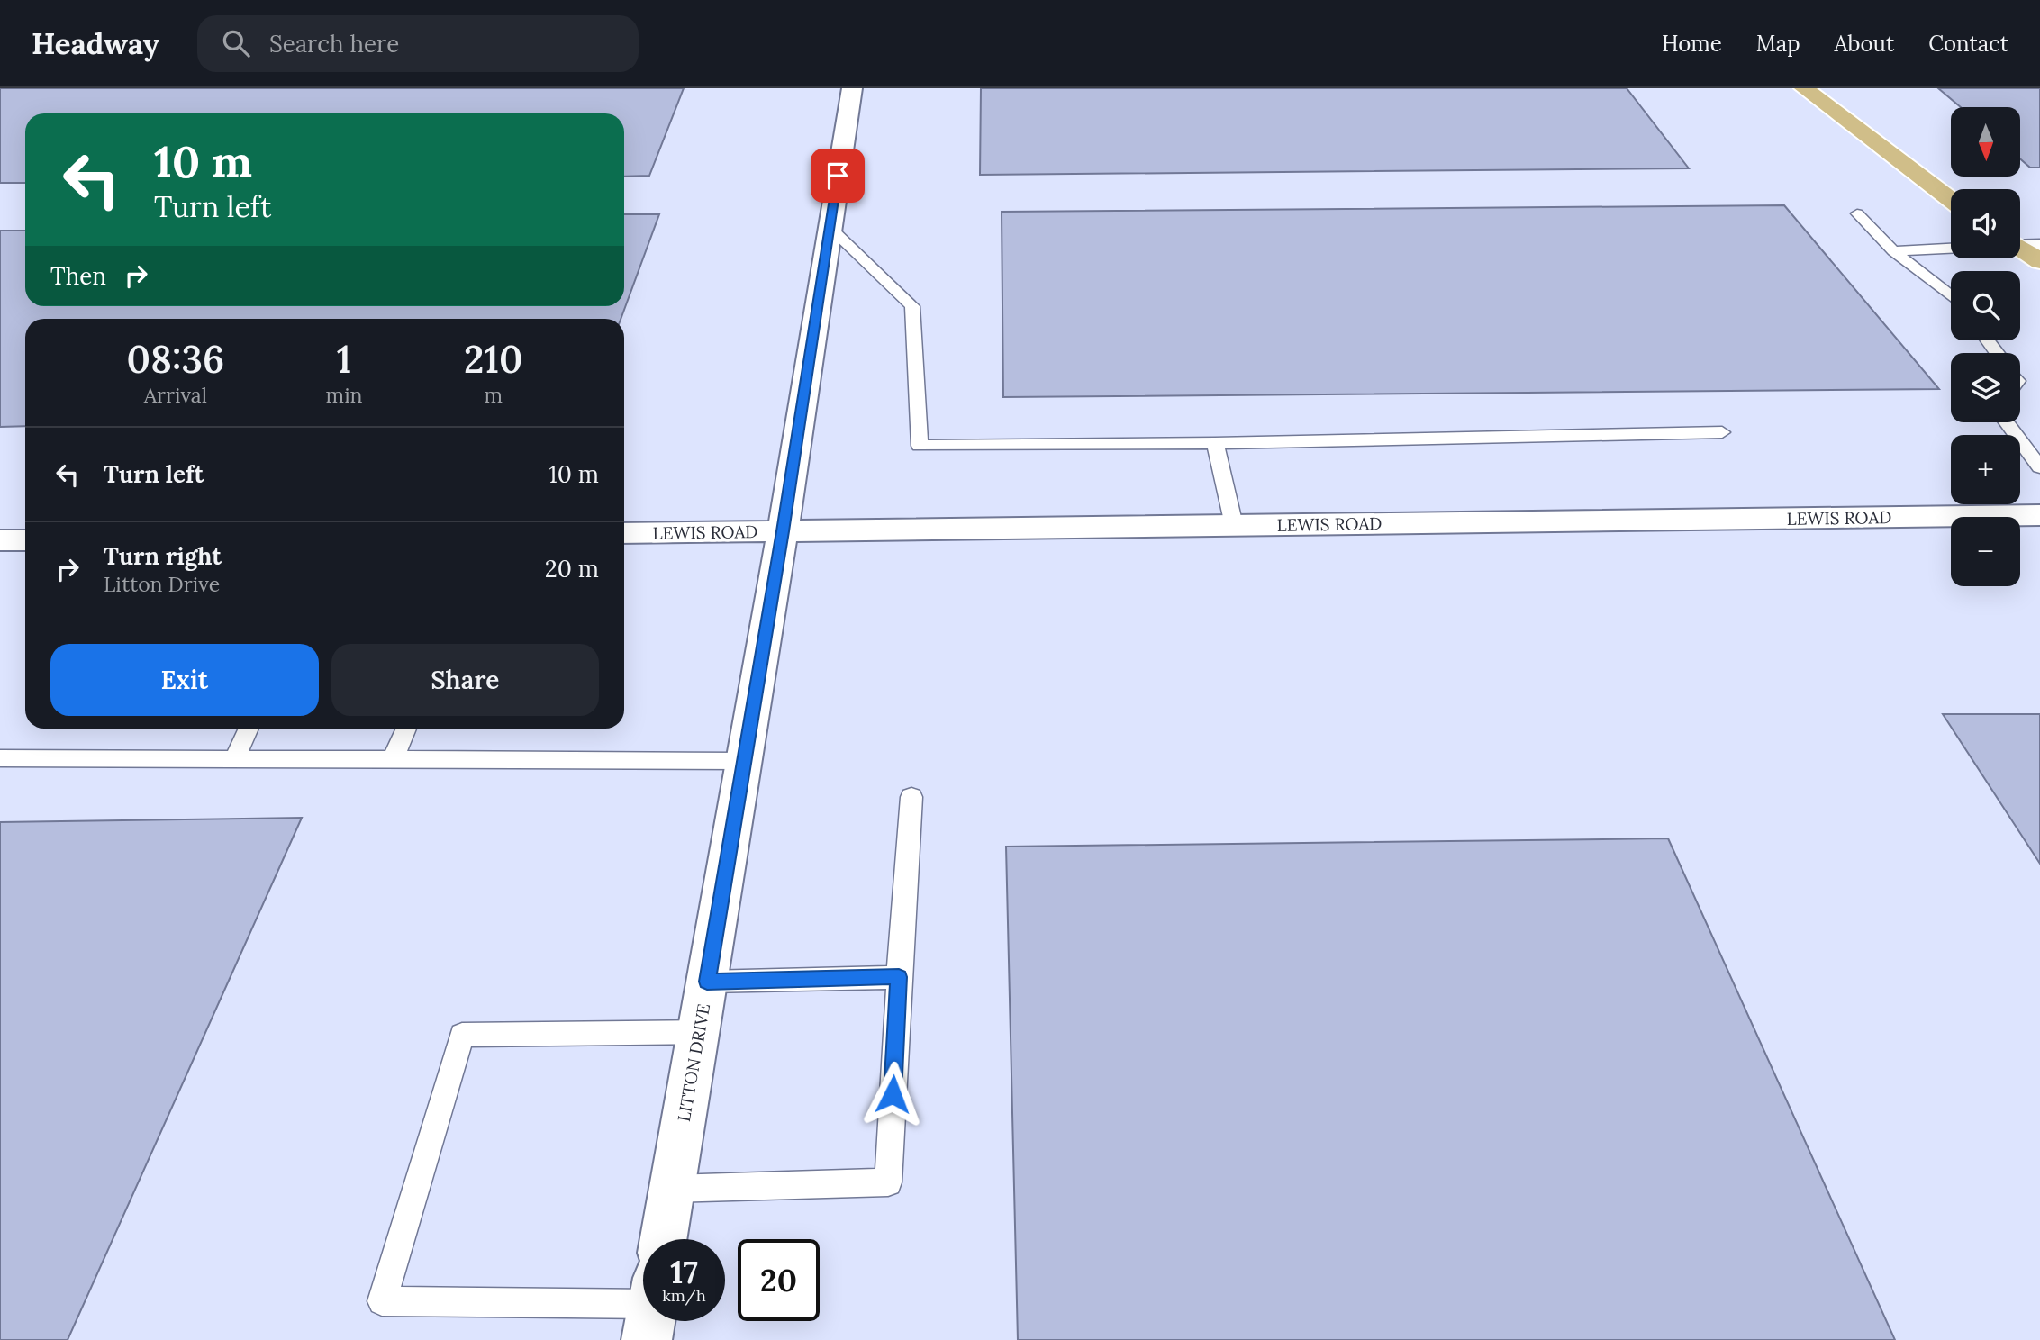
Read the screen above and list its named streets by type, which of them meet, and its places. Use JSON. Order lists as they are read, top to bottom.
{
  "streets": {
    "street": ["LEWIS ROAD", "LITTON DRIVE"]
  },
  "crossings": [
    ["LEWIS ROAD", "LITTON DRIVE"]
  ],
  "north": "bottom",
  "page": {
    "header": "Headway",
    "search": "Search here",
    "nav": [
      "Home",
      "Map",
      "About",
      "Contact"
    ],
    "map_buttons": ["+", "−"],
    "turn": ["10 m", "Turn left"],
    "then": "Then",
    "eta": [
      "08:36",
      "Arrival",
      "1",
      "min",
      "210",
      "m"
    ],
    "list": [
      {
        "name": "Turn left",
        "value": "10 m"
      },
      {
        "name": "Turn right",
        "note": "Litton Drive",
        "value": "20 m"
      }
    ],
    "buttons": ["Exit", "Share"],
    "speed": "17 km/h",
    "limit": "20"
  }
}
